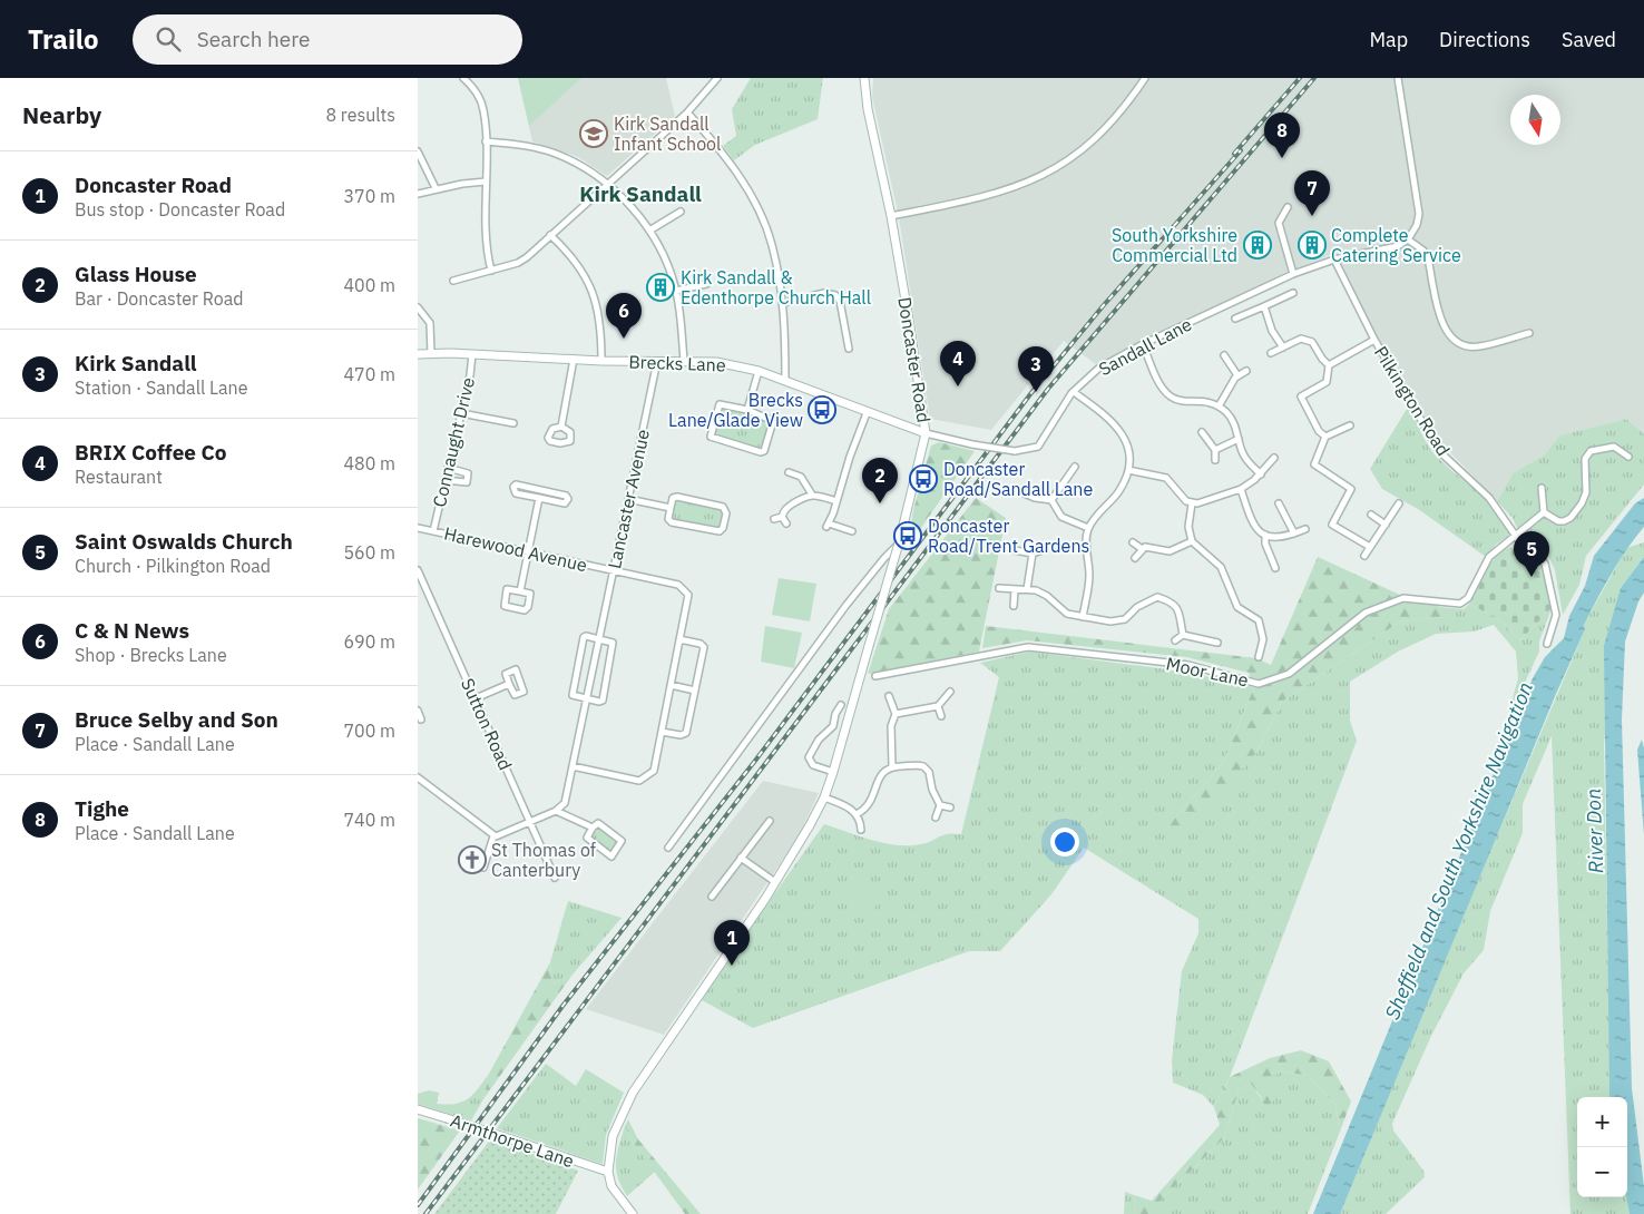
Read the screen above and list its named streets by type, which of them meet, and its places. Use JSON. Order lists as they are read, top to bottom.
{
  "streets": {
    "street": [
      "Sandall Lane",
      "Doncaster Road",
      "Brecks Lane",
      "Pilkington Road",
      "Connaught Drive",
      "Lancaster Avenue",
      "Harewood Avenue",
      "Moor Lane",
      "Sutton Road",
      "Armthorpe Lane"
    ]
  },
  "crossings": [
    ["Sandall Lane", "Doncaster Road"],
    ["Sandall Lane", "Brecks Lane"],
    ["Sandall Lane", "Pilkington Road"],
    ["Doncaster Road", "Brecks Lane"],
    ["Doncaster Road", "Armthorpe Lane"],
    ["Brecks Lane", "Connaught Drive"],
    ["Brecks Lane", "Lancaster Avenue"],
    ["Pilkington Road", "Moor Lane"],
    ["Connaught Drive", "Harewood Avenue"],
    ["Lancaster Avenue", "Harewood Avenue"]
  ],
  "districts": ["Kirk Sandall"],
  "water": ["River Don", "Sheffield and South Yorkshire Navigation"],
  "places": {
    "school or university": ["Kirk Sandall Infant School"],
    "building": ["South Yorkshire Commercial Ltd", "Complete Catering Service", "Kirk Sandall & Edenthorpe Church Hall"],
    "bus stop": ["Brecks Lane/Glade View", "Doncaster Road/Sandall Lane", "Doncaster Road/Trent Gardens"],
    "church": ["St Thomas of Canterbury"]
  },
  "north": "bottom",
  "page": {
    "header": "Trailo",
    "search": "Search here",
    "nav": ["Map", "Directions", "Saved"],
    "heading": ["Nearby", "8 results"],
    "pins": [
      "8",
      "7",
      "6",
      "4",
      "3",
      "2",
      "5",
      "1"
    ],
    "list": [
      {
        "mark": "1",
        "name": "Doncaster Road",
        "note": "Bus stop · Doncaster Road",
        "value": "370 m"
      },
      {
        "mark": "2",
        "name": "Glass House",
        "note": "Bar · Doncaster Road",
        "value": "400 m"
      },
      {
        "mark": "3",
        "name": "Kirk Sandall",
        "note": "Station · Sandall Lane",
        "value": "470 m"
      },
      {
        "mark": "4",
        "name": "BRIX Coffee Co",
        "note": "Restaurant",
        "value": "480 m"
      },
      {
        "mark": "5",
        "name": "Saint Oswalds Church",
        "note": "Church · Pilkington Road",
        "value": "560 m"
      },
      {
        "mark": "6",
        "name": "C & N News",
        "note": "Shop · Brecks Lane",
        "value": "690 m"
      },
      {
        "mark": "7",
        "name": "Bruce Selby and Son",
        "note": "Place · Sandall Lane",
        "value": "700 m"
      },
      {
        "mark": "8",
        "name": "Tighe",
        "note": "Place · Sandall Lane",
        "value": "740 m"
      }
    ],
    "map_buttons": ["+", "−"]
  }
}
